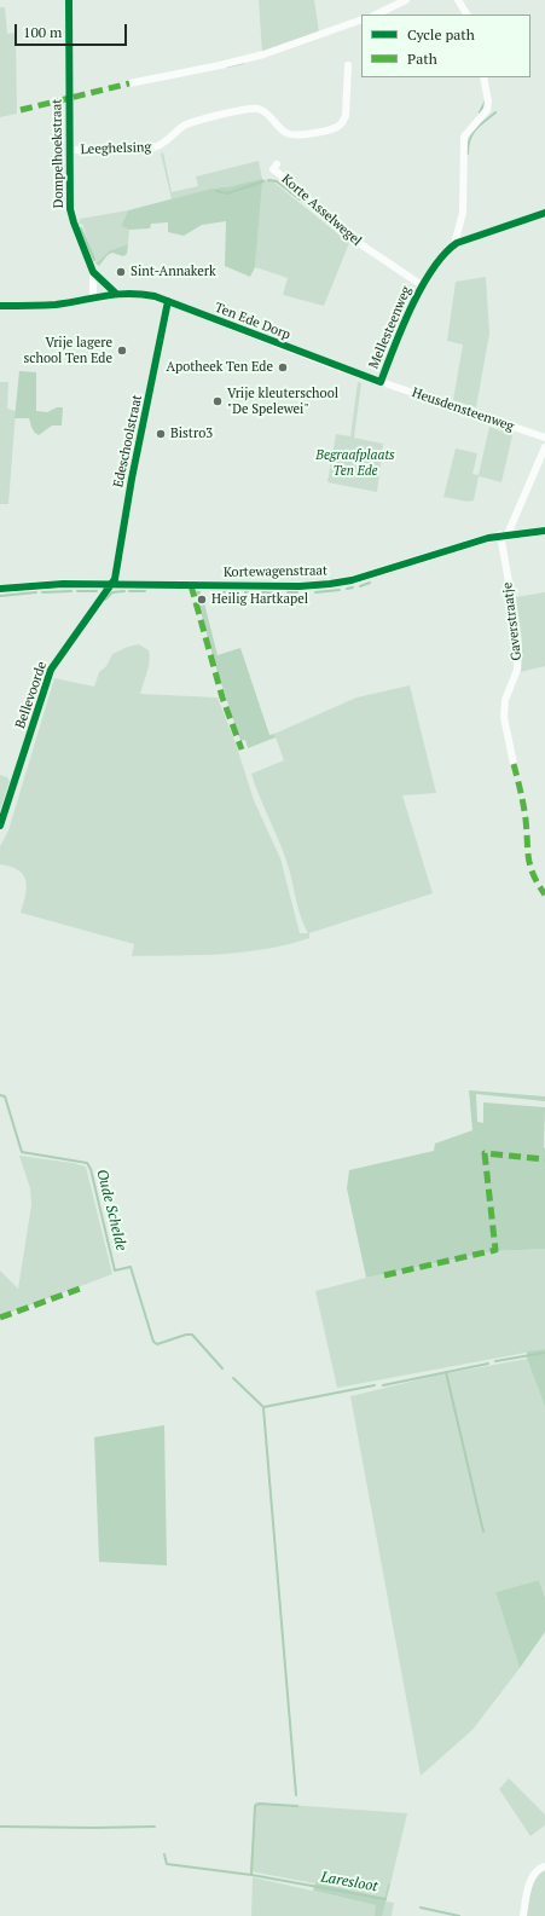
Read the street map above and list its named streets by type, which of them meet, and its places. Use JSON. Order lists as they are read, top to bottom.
{
  "streets": {
    "street": [
      "Leeghelsing",
      "Dompelhoekstraat",
      "Korte Asselwegel",
      "Ten Ede Dorp",
      "Mellesteenweg",
      "Heusdensteenweg",
      "Edeschoolstraat",
      "Kortewagenstraat",
      "Gaverstraatje",
      "Bellevoorde"
    ]
  },
  "crossings": [
    ["Leeghelsing", "Dompelhoekstraat"],
    ["Dompelhoekstraat", "Ten Ede Dorp"],
    ["Korte Asselwegel", "Mellesteenweg"],
    ["Ten Ede Dorp", "Mellesteenweg"],
    ["Ten Ede Dorp", "Heusdensteenweg"],
    ["Ten Ede Dorp", "Edeschoolstraat"],
    ["Mellesteenweg", "Heusdensteenweg"],
    ["Edeschoolstraat", "Kortewagenstraat"],
    ["Edeschoolstraat", "Bellevoorde"],
    ["Kortewagenstraat", "Gaverstraatje"],
    ["Kortewagenstraat", "Bellevoorde"]
  ],
  "water": ["Oude Schelde", "Laresloot"],
  "parks": ["Begraafplaats Ten Ede"],
  "places": [
    "Sint-Annakerk",
    "Vrije lagere school Ten Ede",
    "Apotheek Ten Ede",
    "Vrije kleuterschool \"De Spelewei\"",
    "Bistro3",
    "Heilig Hartkapel"
  ],
  "legend": ["Cycle path", "Path"],
  "scale_bar": "100 m"
}
